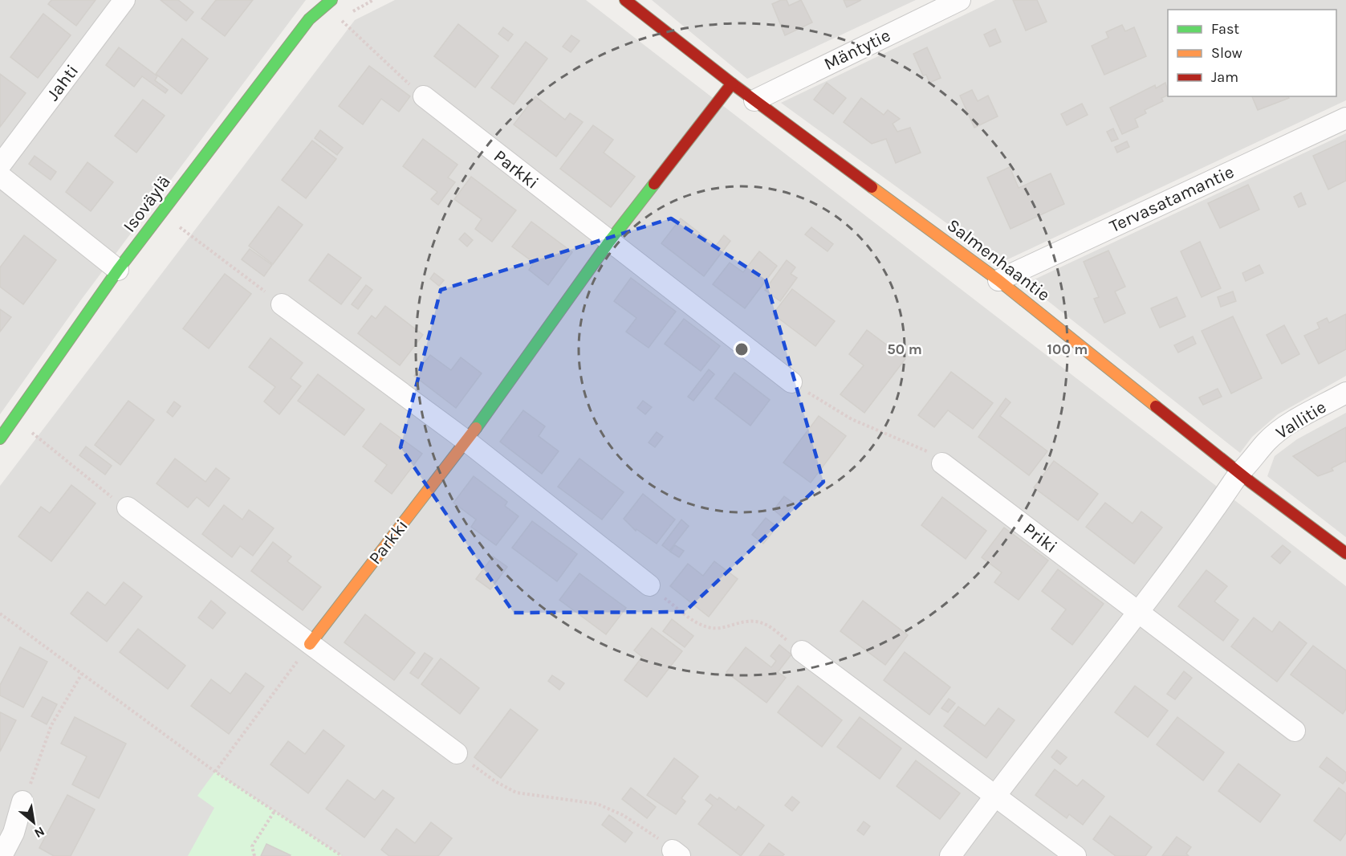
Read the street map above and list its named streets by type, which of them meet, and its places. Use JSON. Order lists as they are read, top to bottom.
{
  "streets": {
    "street": [
      "Mäntytie",
      "Jahti",
      "Parkki",
      "Tervasatamantie",
      "Isoväylä",
      "Salmenhaantie",
      "Vallitie",
      "Priki"
    ]
  },
  "crossings": [
    ["Mäntytie", "Salmenhaantie"],
    ["Parkki", "Salmenhaantie"],
    ["Tervasatamantie", "Salmenhaantie"],
    ["Salmenhaantie", "Vallitie"]
  ],
  "legend": ["Fast", "Slow", "Jam"],
  "north": "bottom right",
  "rings": ["50 m", "100 m"]
}
